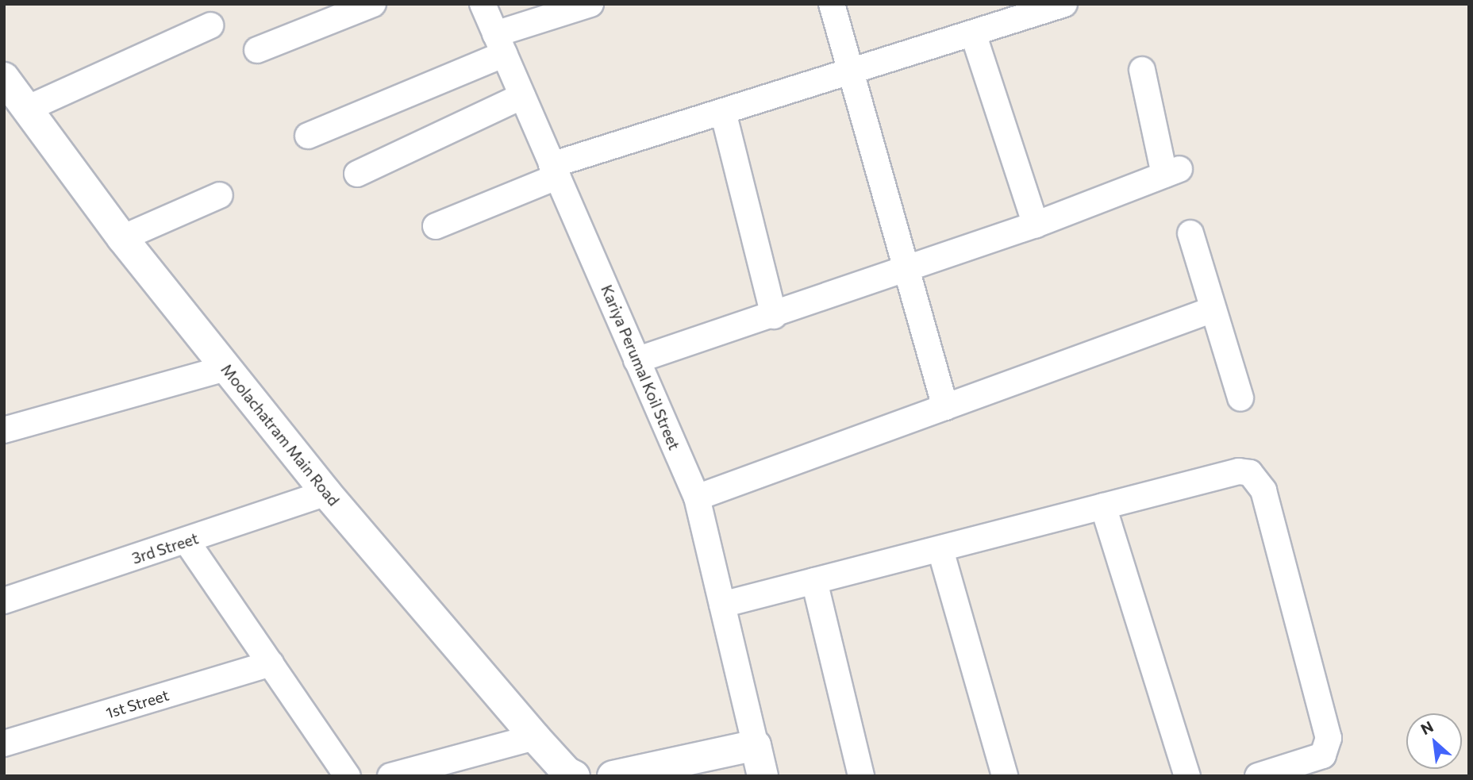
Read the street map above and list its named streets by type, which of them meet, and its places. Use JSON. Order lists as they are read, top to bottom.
{
  "streets": {
    "street": [
      "Kariya Perumal Koil Street",
      "Moolachatram Main Road",
      "3rd Street",
      "1st Street"
    ]
  },
  "crossings": [
    ["Moolachatram Main Road", "3rd Street"]
  ],
  "north": "top left"
}
